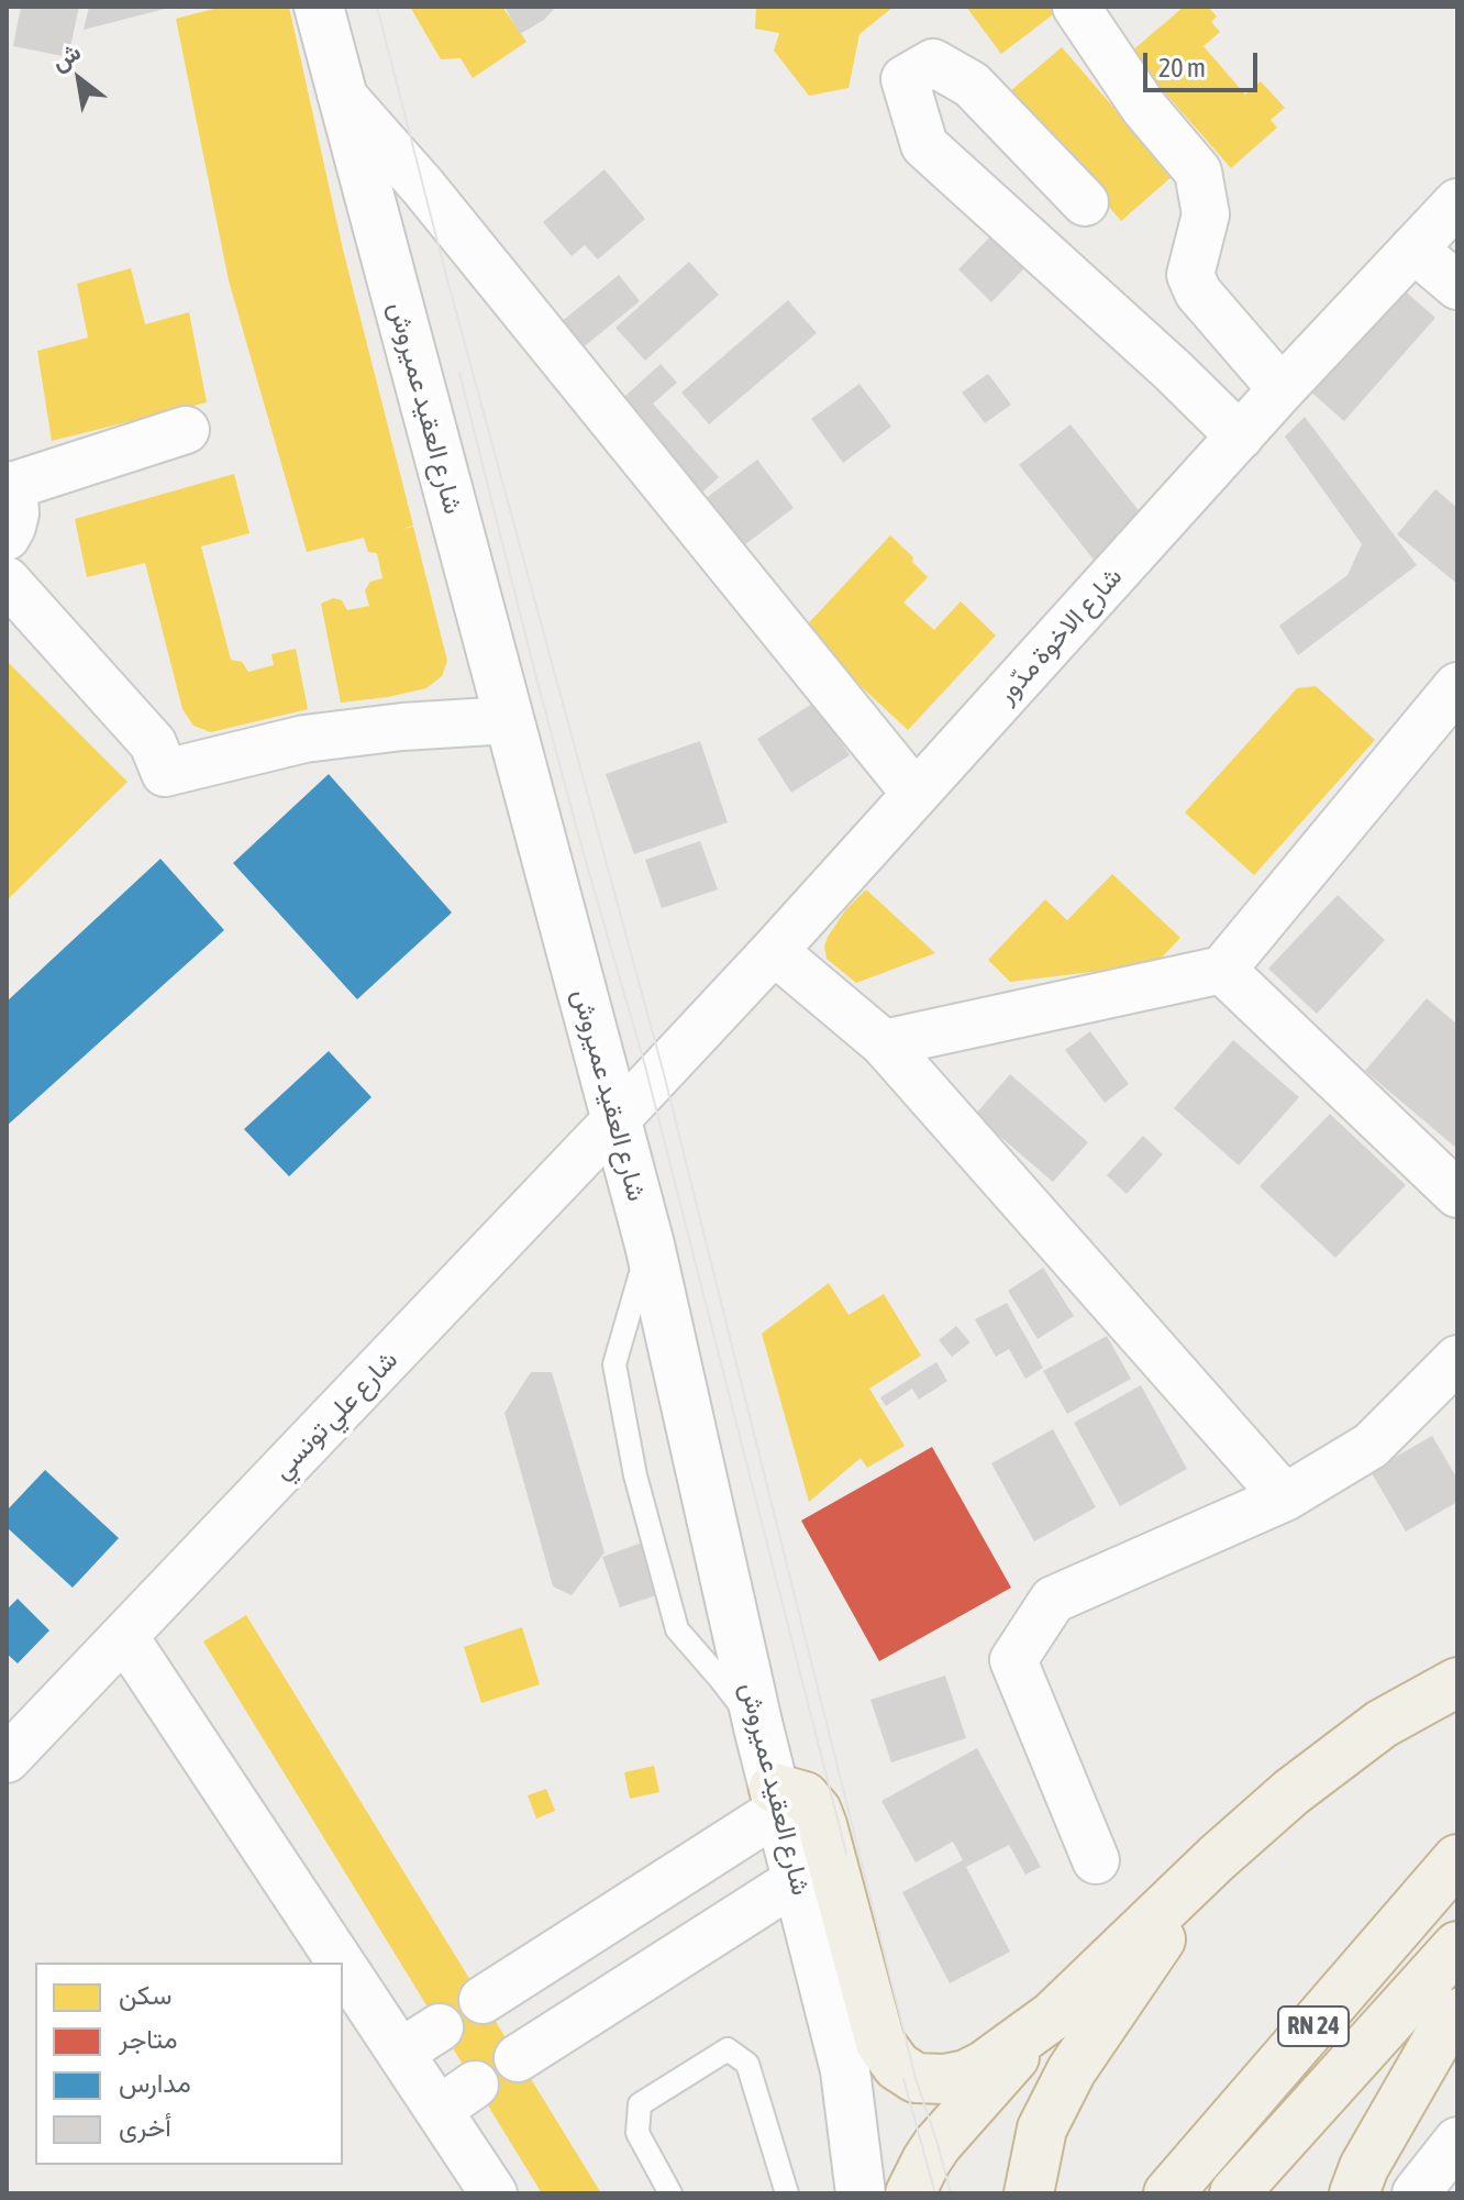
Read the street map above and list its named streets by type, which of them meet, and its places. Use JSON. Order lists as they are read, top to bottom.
{
  "streets": {
    "highway": ["RN 24"],
    "main road": ["شارع العقيد عميروش"],
    "street": ["شارع الاخوة مدّور", "شارع علي تونسي"]
  },
  "crossings": [
    ["شارع العقيد عميروش", "شارع علي تونسي"],
    ["شارع الاخوة مدّور", "شارع علي تونسي"]
  ],
  "legend": [
    "سكن",
    "متاجر",
    "مدارس",
    "أخرى"
  ],
  "scale_bar": "20 m",
  "north": "top left"
}
